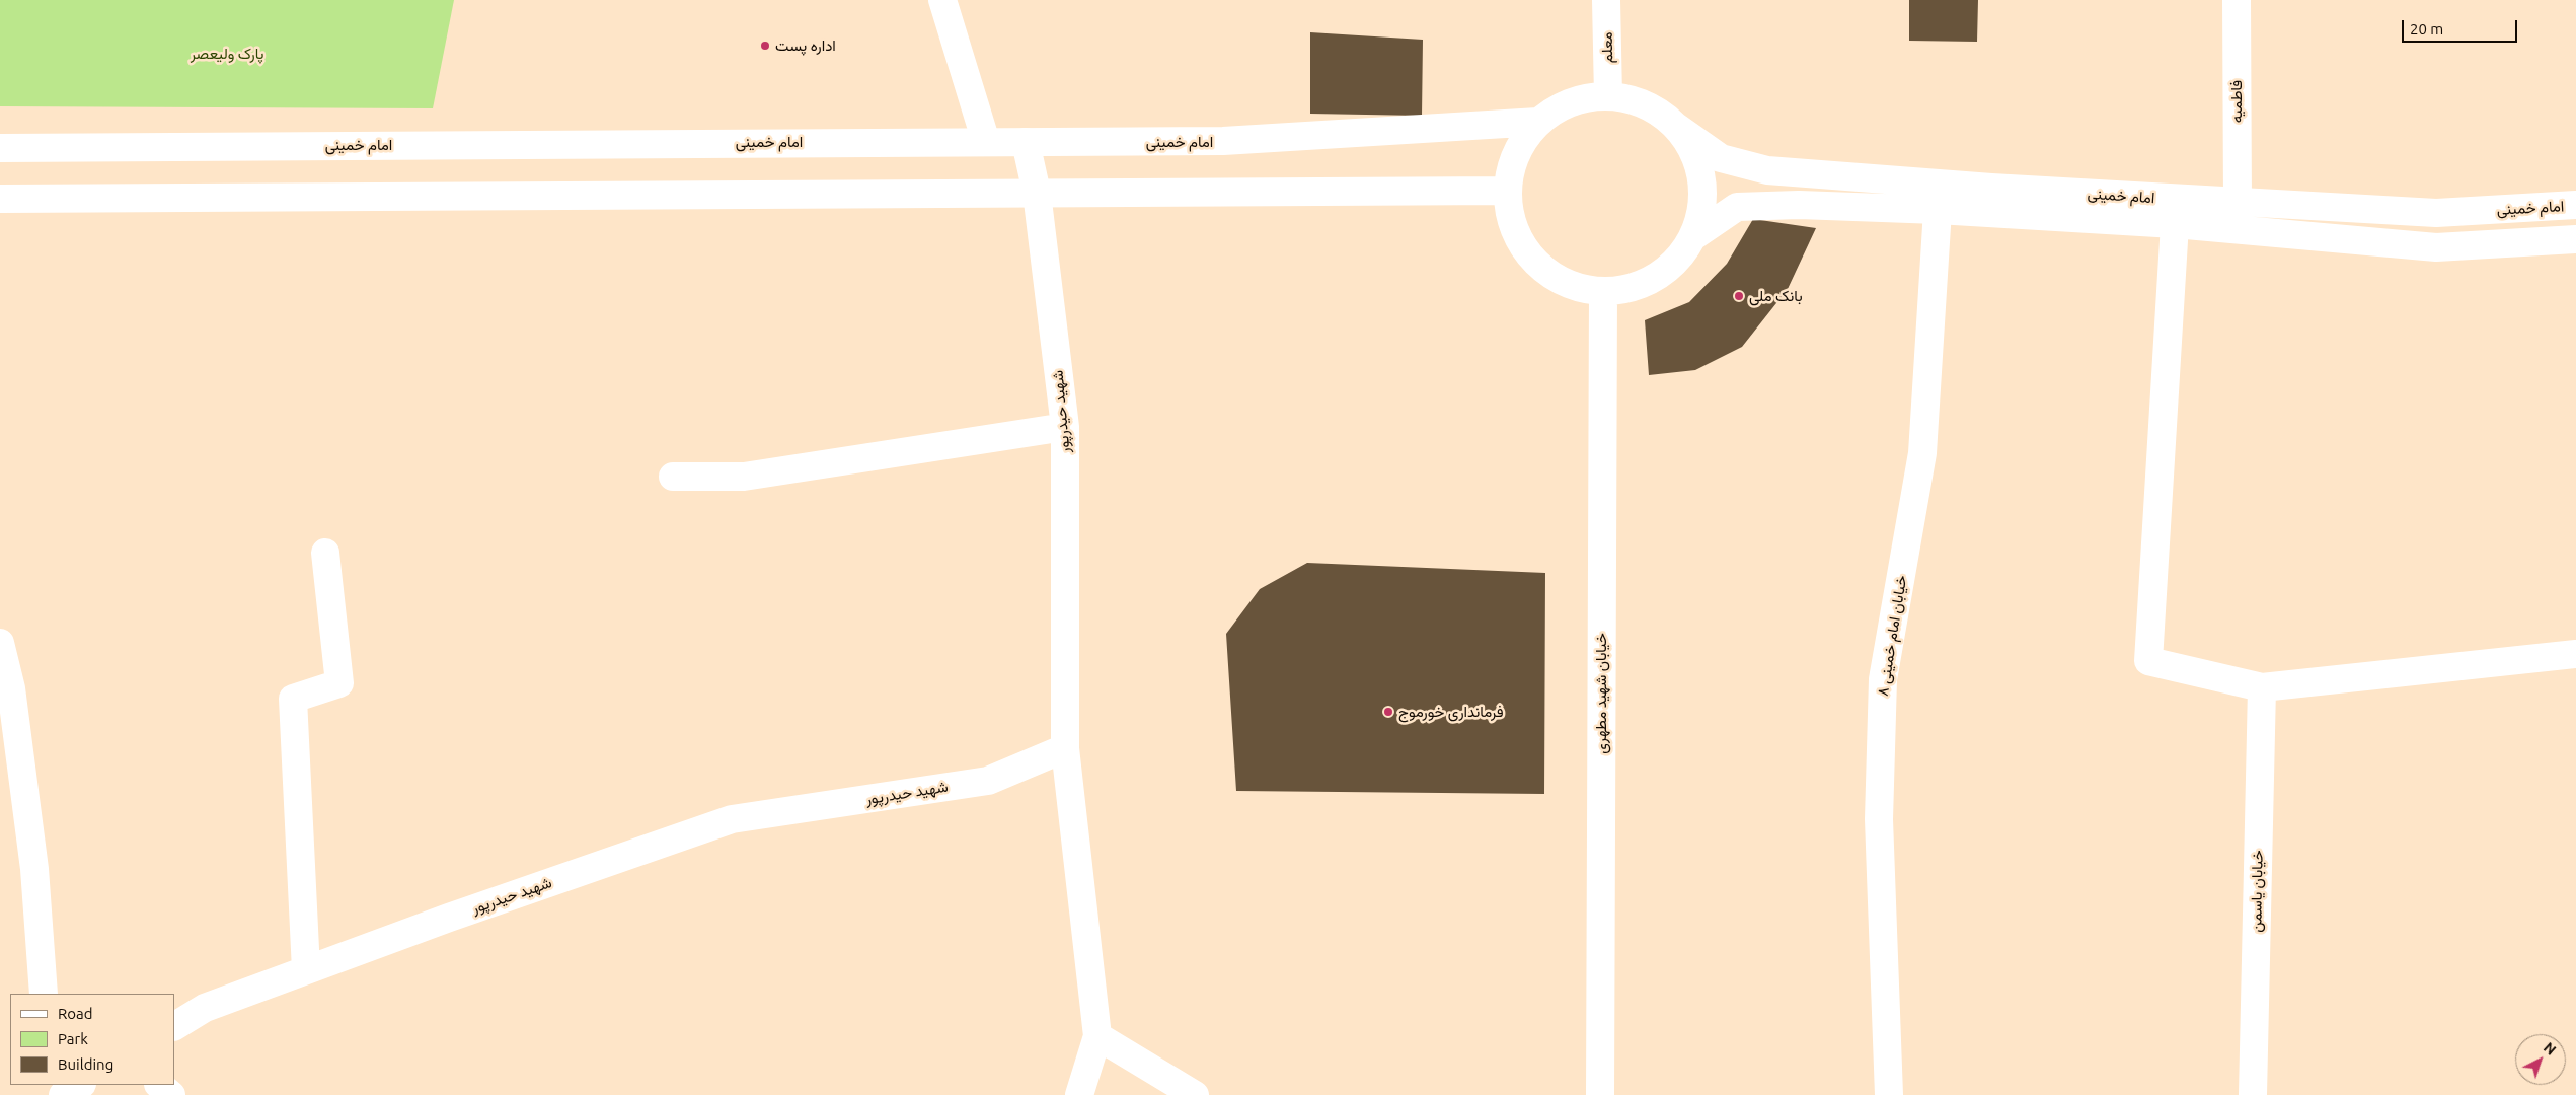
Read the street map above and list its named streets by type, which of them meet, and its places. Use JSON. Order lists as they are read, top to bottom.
{
  "streets": {
    "main road": [
      "معلم",
      "فاطمیه",
      "امام خمینی",
      "شهید حیدرپور",
      "خیابان امام خمینی ۸",
      "خیابان شهید مطهری",
      "خیابان یاسمن"
    ]
  },
  "crossings": [
    ["معلم", "امام خمینی"],
    ["فاطمیه", "امام خمینی"],
    ["امام خمینی", "شهید حیدرپور"],
    ["امام خمینی", "خیابان امام خمینی ۸"]
  ],
  "parks": ["پارک ولیعصر"],
  "places": ["اداره پست", "بانک ملی", "فرمانداری خورموج"],
  "legend": ["Road", "Park", "Building"],
  "scale_bar": "20 m",
  "north": "top right"
}
